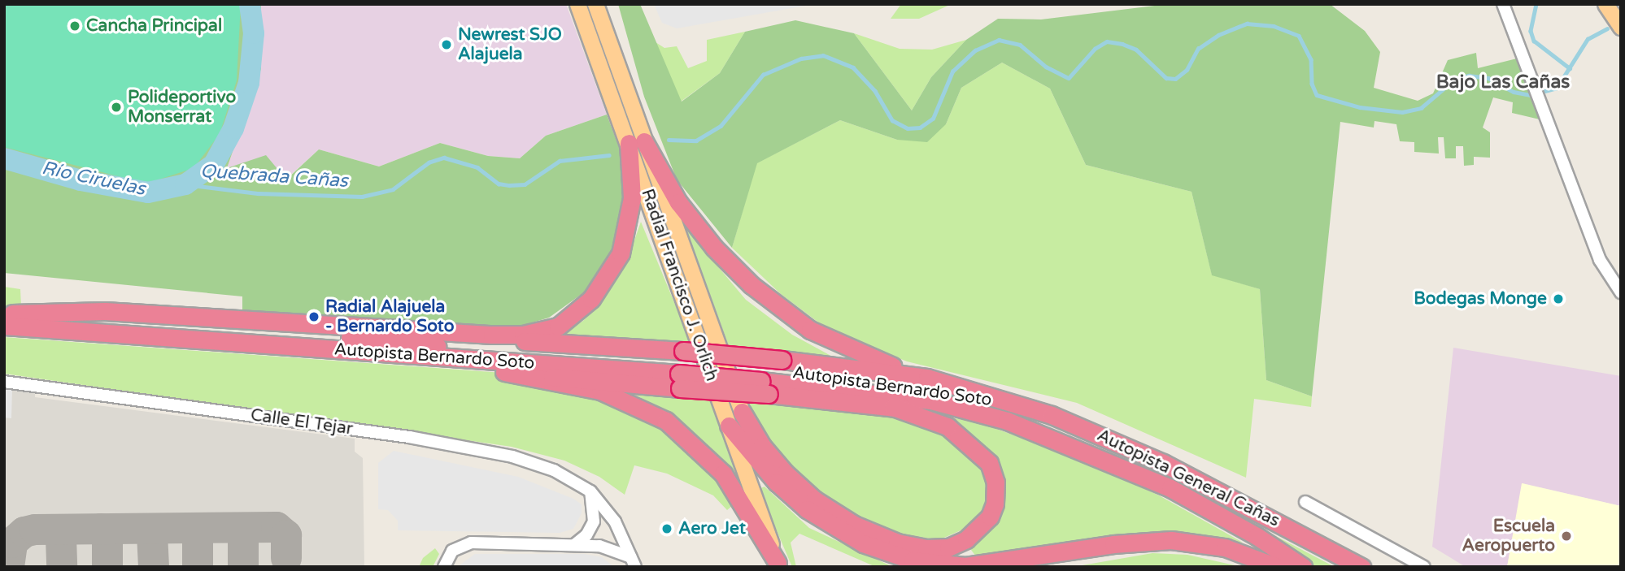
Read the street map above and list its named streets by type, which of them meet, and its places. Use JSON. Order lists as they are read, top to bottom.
{
  "streets": {
    "highway": ["Autopista Bernardo Soto", "Autopista General Cañas"],
    "main road": ["Radial Francisco J. Orlich"],
    "street": ["Calle El Tejar"]
  },
  "crossings": [
    ["Autopista Bernardo Soto", "Autopista General Cañas"]
  ],
  "districts": ["Bajo Las Cañas"],
  "water": ["Quebrada Cañas", "Río Ciruelas"],
  "places": [
    "Cancha Principal",
    "Newrest SJO Alajuela",
    "Polideportivo Monserrat",
    "Bodegas Monge",
    "Radial Alajuela - Bernardo Soto",
    "Aero Jet",
    "Escuela Aeropuerto"
  ]
}
